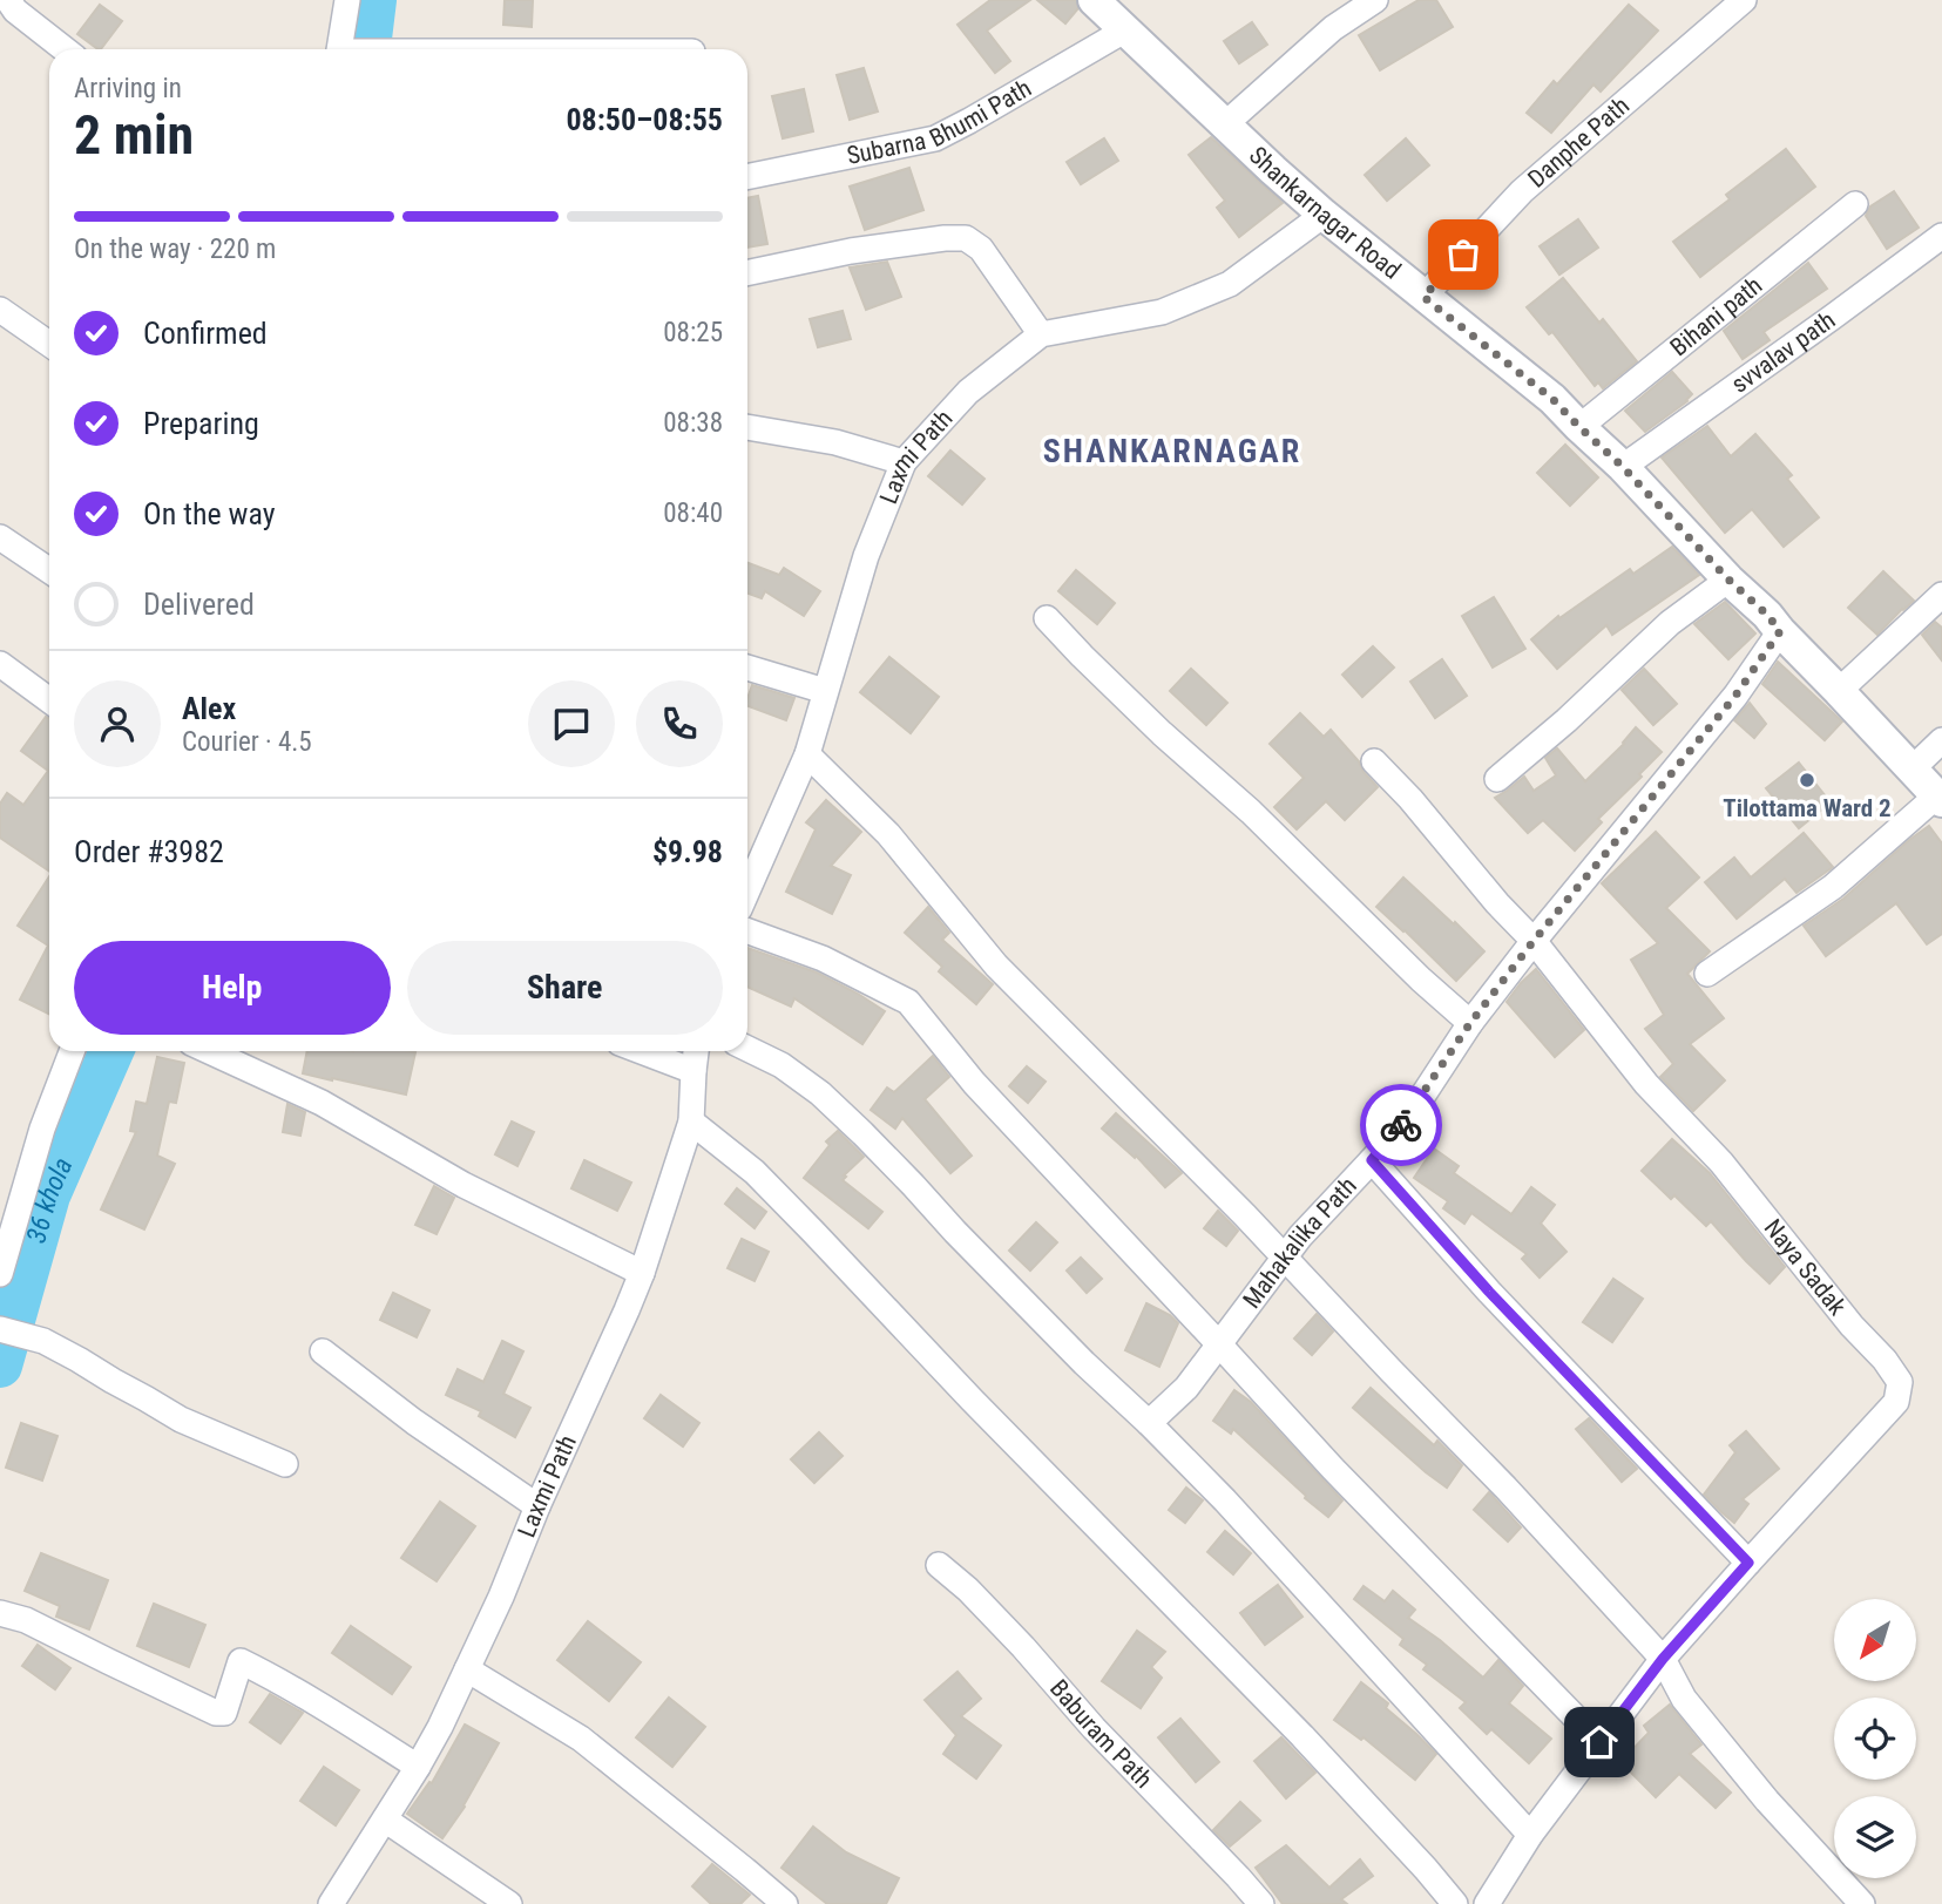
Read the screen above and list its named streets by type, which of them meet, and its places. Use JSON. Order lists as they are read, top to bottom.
{
  "streets": {
    "street": [
      "Subarna Bhumi Path",
      "Danphe Path",
      "Shankarnagar Road",
      "Bihani path",
      "svvalav path",
      "Laxmi Path",
      "Mahakalika Path",
      "Naya Sadak",
      "Baburam Path"
    ]
  },
  "crossings": [
    ["Subarna Bhumi Path", "Shankarnagar Road"],
    ["Danphe Path", "Shankarnagar Road"],
    ["Shankarnagar Road", "Bihani path"],
    ["Shankarnagar Road", "svvalav path"],
    ["Shankarnagar Road", "Laxmi Path"],
    ["Mahakalika Path", "Naya Sadak"]
  ],
  "districts": ["SHANKARNAGAR"],
  "water": ["36 khola"],
  "places": ["Tilottama Ward 2"],
  "north": "bottom left",
  "page": {
    "heading": ["2 min", "Arriving in", "08:50–08:55"],
    "panel": [
      "Alex",
      "Courier · 4.5",
      "Order #3982",
      "$9.98"
    ],
    "bar": "On the way · 220 m",
    "list": [
      ["Confirmed", "08:25"],
      ["Preparing", "08:38"],
      ["On the way", "08:40"],
      "Delivered"
    ],
    "buttons": ["Help", "Share"]
  }
}
